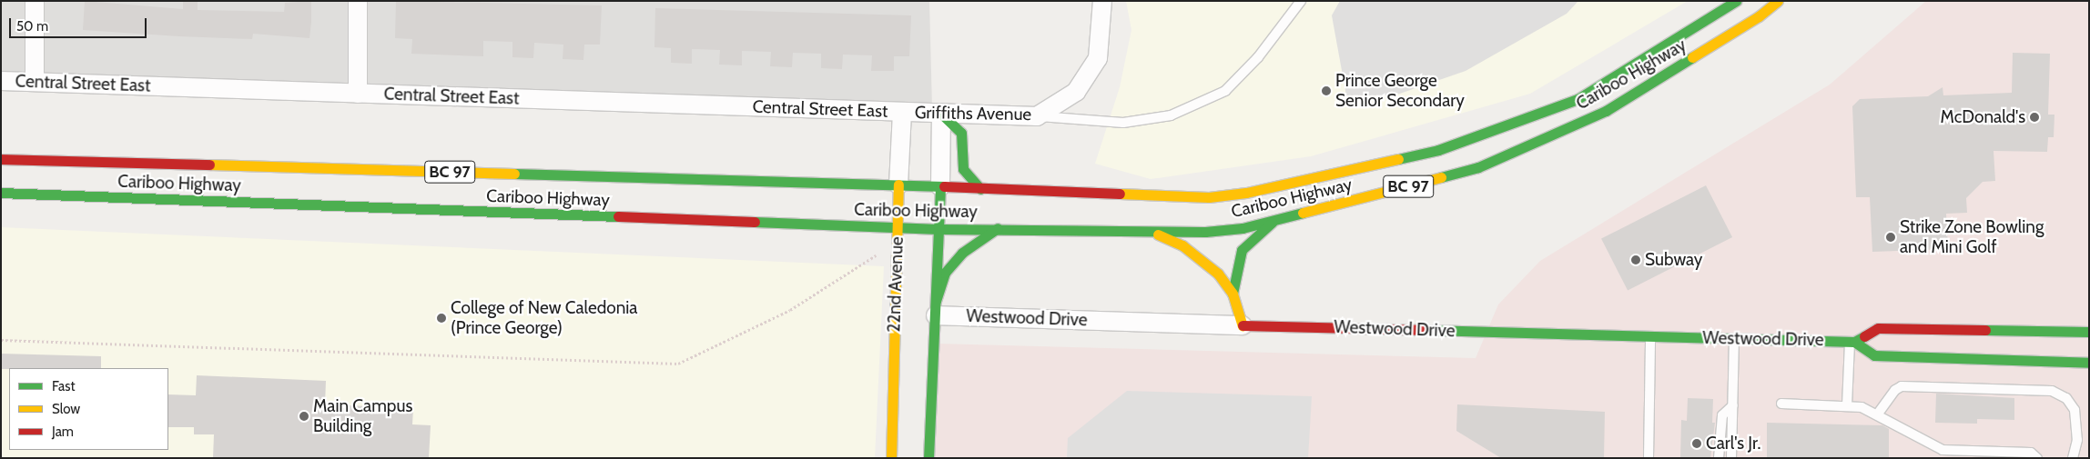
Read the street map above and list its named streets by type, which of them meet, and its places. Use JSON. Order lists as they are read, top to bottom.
{
  "streets": {
    "main road": [
      "Cariboo Highway",
      "BC 97",
      "22nd Avenue",
      "Westwood Drive"
    ],
    "street": ["Central Street East", "Griffiths Avenue"]
  },
  "crossings": [
    ["Cariboo Highway", "22nd Avenue"],
    ["Central Street East", "Griffiths Avenue"],
    ["Central Street East", "22nd Avenue"],
    ["Griffiths Avenue", "22nd Avenue"]
  ],
  "places": [
    "Prince George Senior Secondary",
    "McDonald's",
    "Strike Zone Bowling and Mini Golf",
    "Subway",
    "College of New Caledonia (Prince George)",
    "Main Campus Building",
    "Carl's Jr."
  ],
  "legend": ["Fast", "Slow", "Jam"],
  "scale_bar": "50 m"
}
